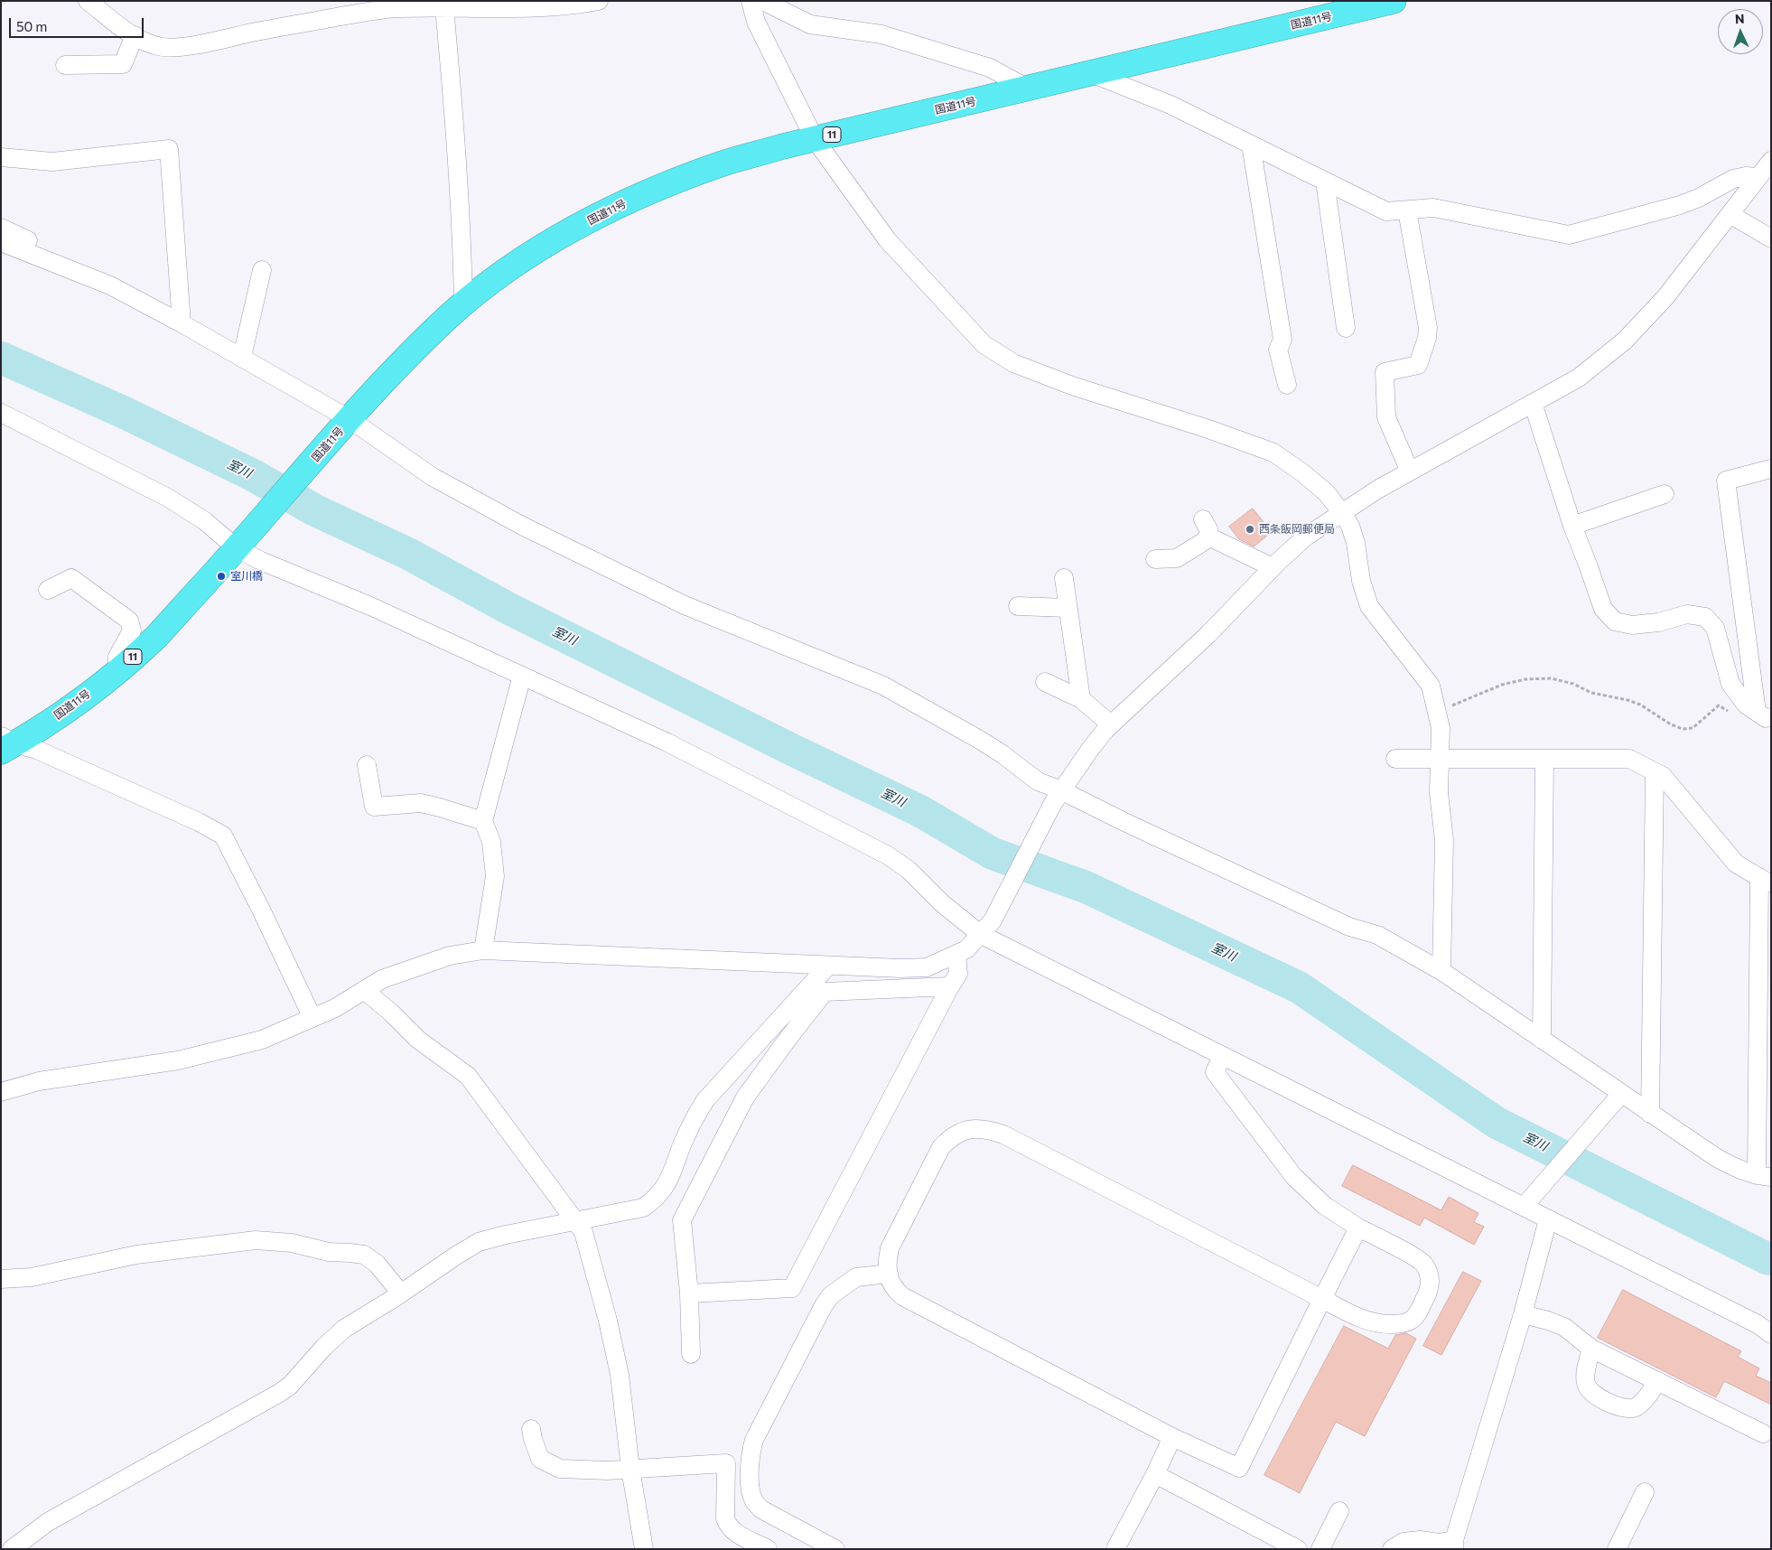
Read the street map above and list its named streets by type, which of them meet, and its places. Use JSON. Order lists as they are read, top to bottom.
{
  "streets": {
    "highway": ["国道11号", "11"]
  },
  "water": ["室川"],
  "places": ["西条飯岡郵便局", "室川橋"],
  "scale_bar": "50 m",
  "north": "top"
}
